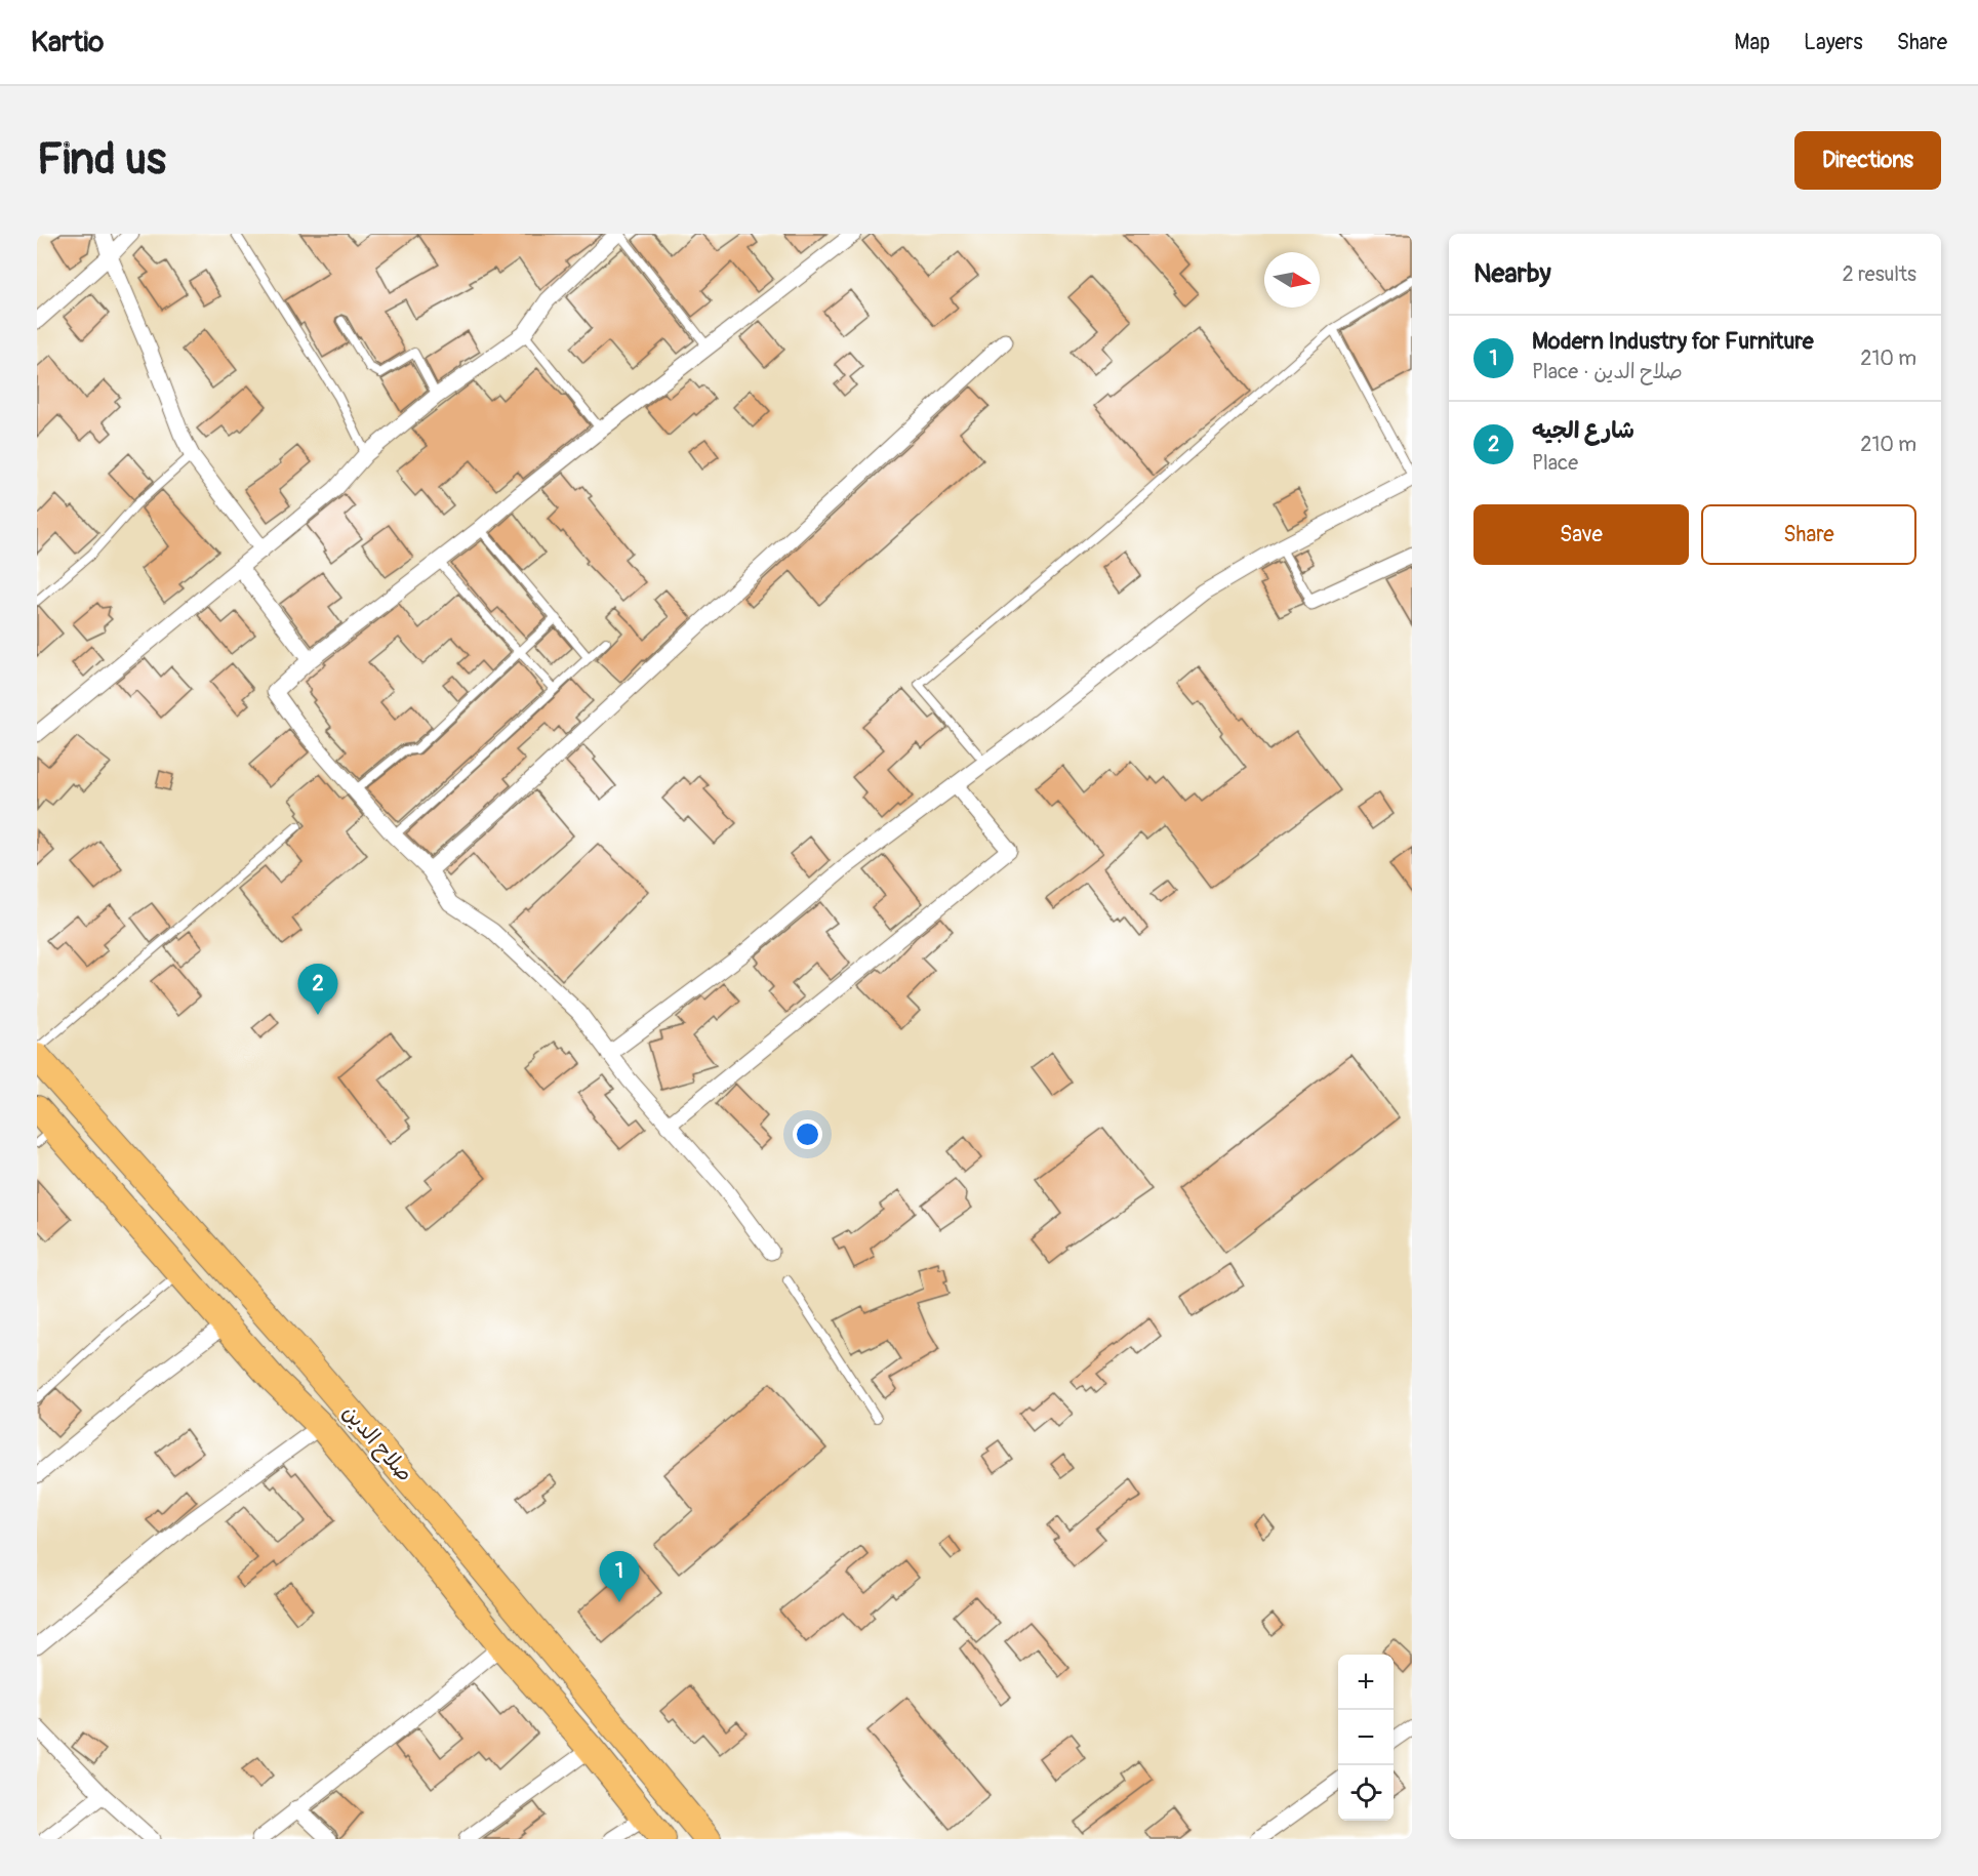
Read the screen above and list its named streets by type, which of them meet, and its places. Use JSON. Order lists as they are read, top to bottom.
{
  "streets": {
    "highway": ["صلاح الدين"]
  },
  "north": "right",
  "page": {
    "header": "Kartio",
    "nav": ["Map", "Layers", "Share"],
    "buttons": [
      "Directions",
      ["Save", "Share"]
    ],
    "title": "Find us",
    "heading": ["Nearby", "2 results"],
    "list": [
      {
        "mark": "1",
        "name": "Modern Industry for Furniture",
        "note": "Place · صلاح الدين",
        "value": "210 m"
      },
      {
        "mark": "2",
        "name": "شارع الجيه",
        "note": "Place",
        "value": "210 m"
      }
    ],
    "pins": ["2", "1"],
    "map_buttons": ["+", "−"]
  }
}
